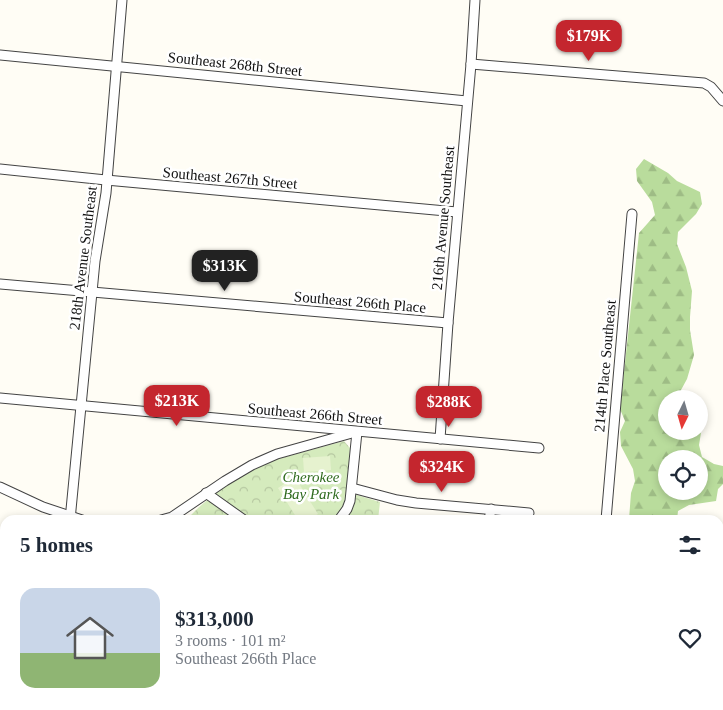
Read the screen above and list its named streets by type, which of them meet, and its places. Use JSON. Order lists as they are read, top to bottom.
{
  "streets": {
    "street": [
      "Southeast 268th Street",
      "Southeast 267th Street",
      "216th Avenue Southeast",
      "218th Avenue Southeast",
      "Southeast 266th Place",
      "214th Place Southeast",
      "Southeast 266th Street"
    ]
  },
  "crossings": [
    ["Southeast 268th Street", "216th Avenue Southeast"],
    ["Southeast 268th Street", "218th Avenue Southeast"],
    ["Southeast 267th Street", "216th Avenue Southeast"],
    ["Southeast 267th Street", "218th Avenue Southeast"],
    ["216th Avenue Southeast", "Southeast 266th Place"],
    ["216th Avenue Southeast", "Southeast 266th Street"],
    ["218th Avenue Southeast", "Southeast 266th Place"],
    ["218th Avenue Southeast", "Southeast 266th Street"]
  ],
  "parks": ["Cherokee Bay Park"],
  "north": "bottom",
  "page": {
    "price": [
      "$179K",
      "$313K",
      "$213K",
      "$288K",
      "$324K"
    ],
    "heading": "5 homes",
    "list": [
      {
        "name": "$313,000",
        "note": "3 rooms · 101 m² · Southeast 266th Place"
      }
    ]
  }
}
